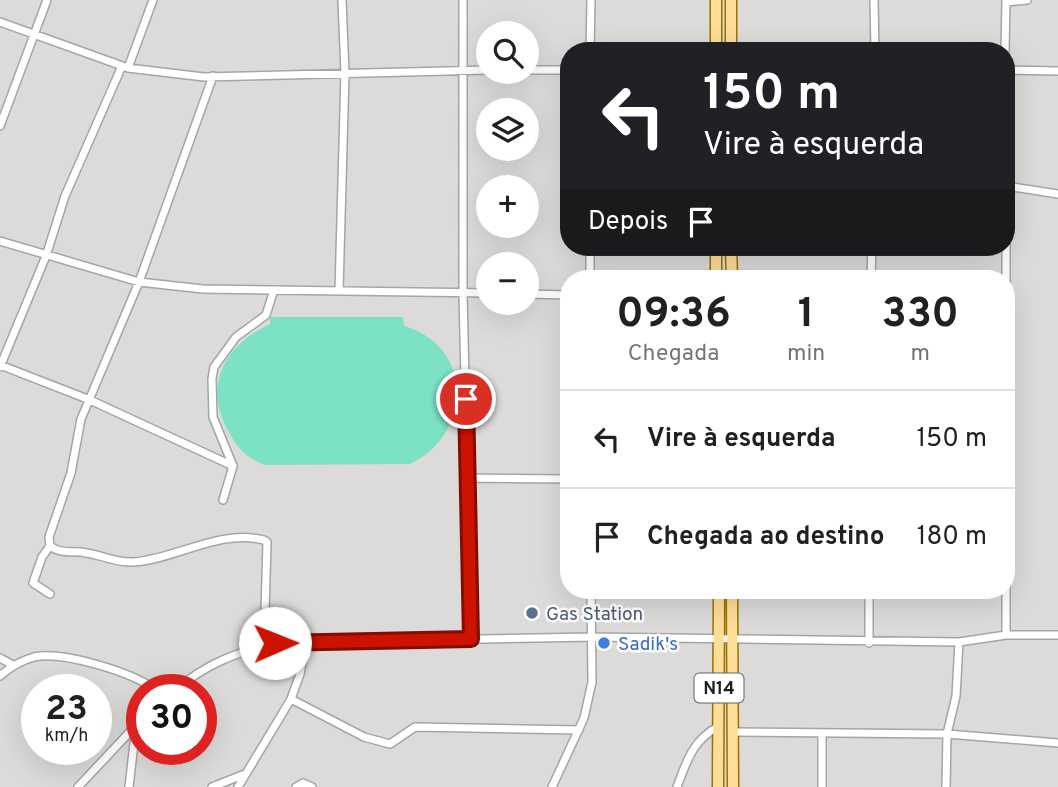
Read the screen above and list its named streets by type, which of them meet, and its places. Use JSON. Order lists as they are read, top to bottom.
{
  "streets": {
    "main road": ["N14"]
  },
  "places": ["Gas Station", "Sadik's"],
  "page": {
    "map_buttons": ["+", "−"],
    "turn": ["150 m", "Vire à esquerda"],
    "then": "Depois",
    "eta": [
      "09:36",
      "Chegada",
      "1",
      "min",
      "330",
      "m"
    ],
    "list": [
      {
        "name": "Vire à esquerda",
        "value": "150 m"
      },
      {
        "name": "Chegada ao destino",
        "value": "180 m"
      }
    ],
    "speed": "23 km/h",
    "limit": "30"
  }
}
